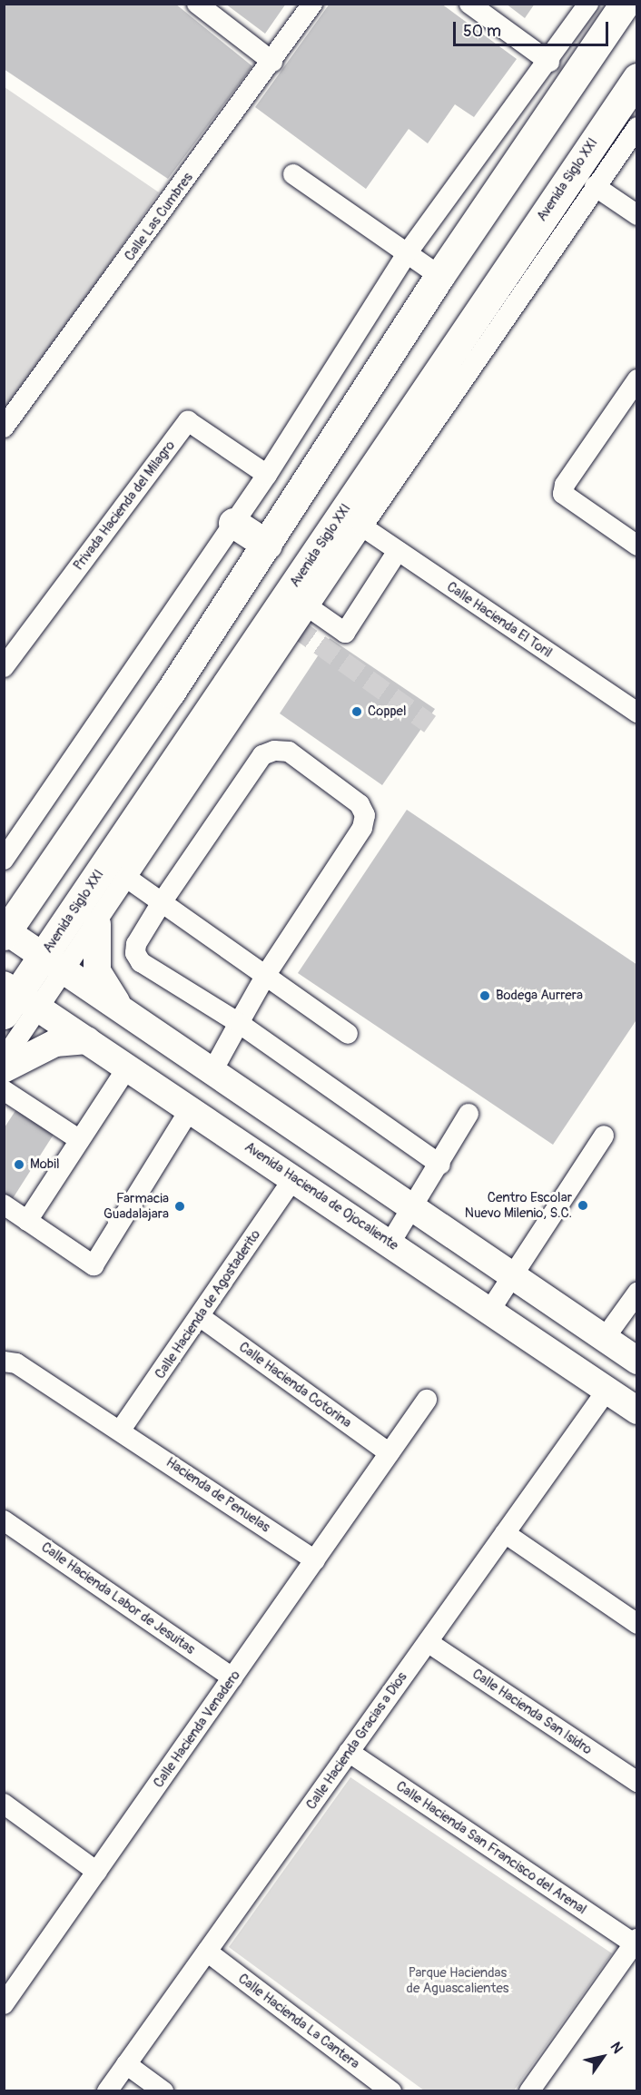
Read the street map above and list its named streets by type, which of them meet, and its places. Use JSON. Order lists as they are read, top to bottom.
{
  "streets": {
    "highway": ["Avenida Siglo XXI"],
    "main road": ["Avenida Hacienda de Ojocaliente"],
    "street": [
      "Calle Las Cumbres",
      "Privada Hacienda del Milagro",
      "Calle Hacienda El Toril",
      "Calle Hacienda de Agostaderito",
      "Calle Hacienda Cotorina",
      "Hacienda de Penuelas",
      "Calle Hacienda Labor de Jesuitas",
      "Calle Hacienda San Isidro",
      "Calle Hacienda Venadero",
      "Calle Hacienda Gracias a Dios",
      "Calle Hacienda San Francisco del Arenal",
      "Calle Hacienda La Cantera"
    ]
  },
  "crossings": [
    ["Avenida Siglo XXI", "Calle Hacienda El Toril"],
    ["Avenida Siglo XXI", "Avenida Hacienda de Ojocaliente"],
    ["Avenida Hacienda de Ojocaliente", "Calle Hacienda de Agostaderito"],
    ["Avenida Hacienda de Ojocaliente", "Calle Hacienda Gracias a Dios"],
    ["Calle Hacienda de Agostaderito", "Calle Hacienda Cotorina"],
    ["Calle Hacienda de Agostaderito", "Hacienda de Penuelas"],
    ["Calle Hacienda Cotorina", "Calle Hacienda Venadero"],
    ["Hacienda de Penuelas", "Calle Hacienda Venadero"],
    ["Calle Hacienda Labor de Jesuitas", "Calle Hacienda Venadero"],
    ["Calle Hacienda San Isidro", "Calle Hacienda Gracias a Dios"],
    ["Calle Hacienda Gracias a Dios", "Calle Hacienda San Francisco del Arenal"],
    ["Calle Hacienda Gracias a Dios", "Calle Hacienda La Cantera"]
  ],
  "parks": ["Parque Haciendas de Aguascalientes"],
  "places": [
    "Coppel",
    "Bodega Aurrera",
    "Mobil",
    "Centro Escolar Nuevo Milenio, S.C.",
    "Farmacia Guadalajara"
  ],
  "scale_bar": "50 m",
  "north": "top right"
}
